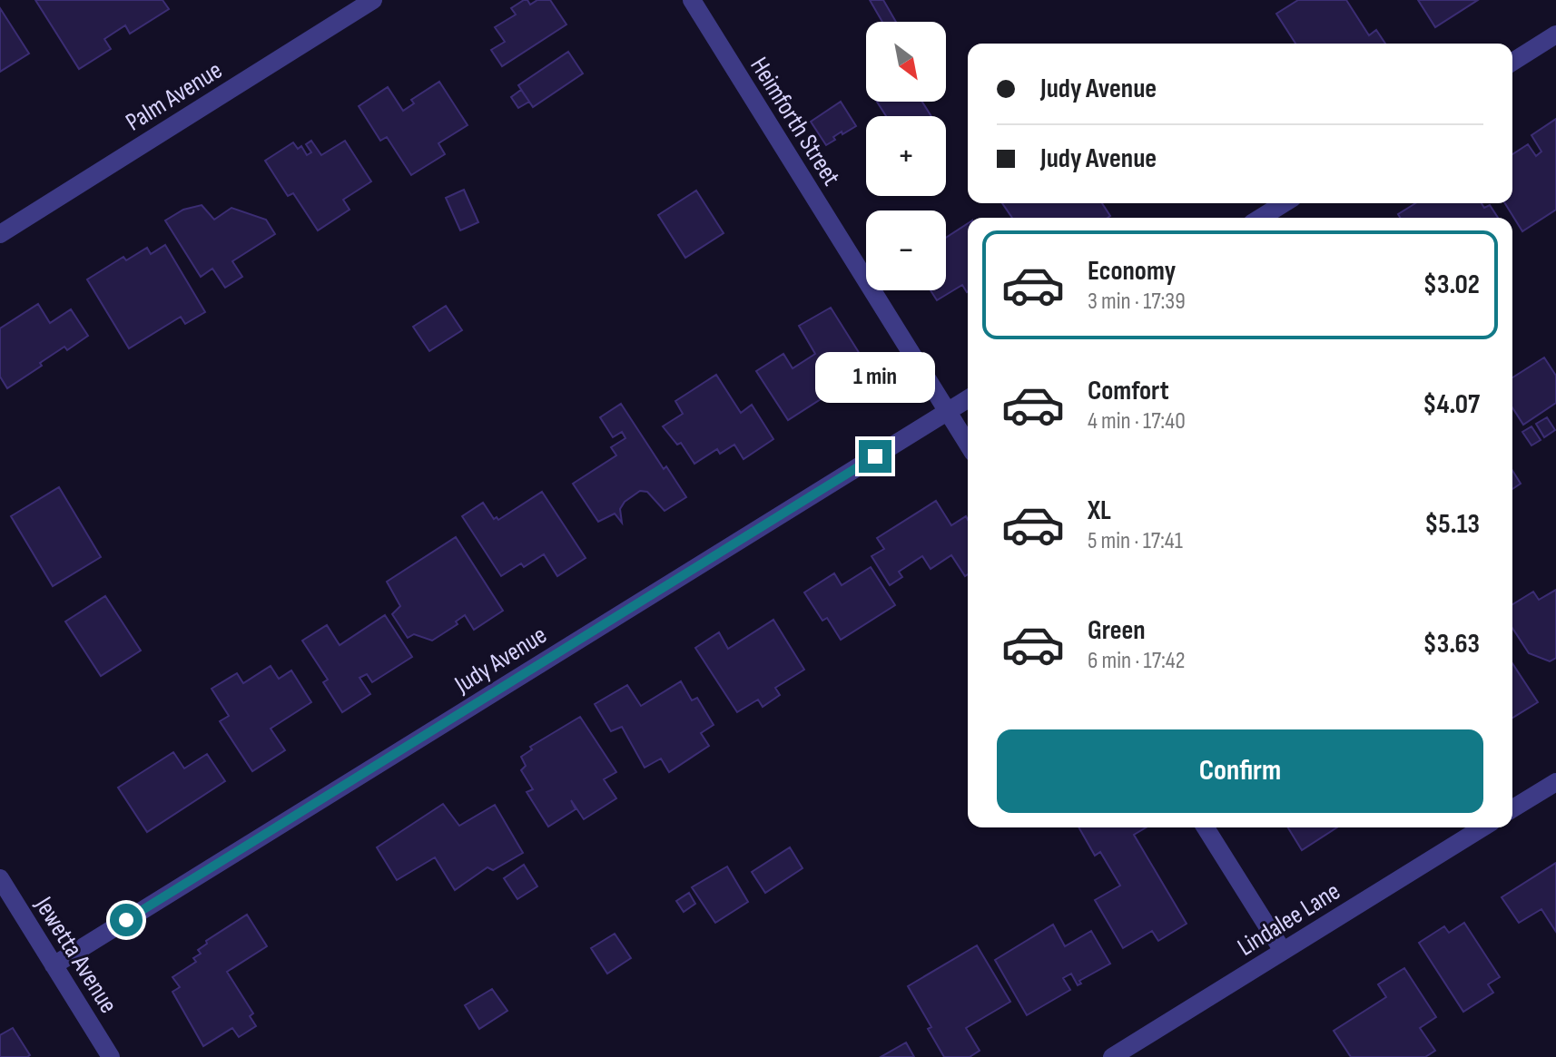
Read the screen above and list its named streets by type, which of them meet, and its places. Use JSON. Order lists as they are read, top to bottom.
{
  "streets": {
    "street": [
      "Palm Avenue",
      "Heimforth Street",
      "Judy Avenue",
      "Lindalee Lane",
      "Jewetta Avenue"
    ]
  },
  "crossings": [
    ["Heimforth Street", "Judy Avenue"],
    ["Judy Avenue", "Jewetta Avenue"]
  ],
  "north": "bottom right",
  "page": {
    "map_buttons": ["+", "−"],
    "banner": ["Judy Avenue", "Judy Avenue"],
    "list": [
      {
        "name": "Economy",
        "note": "3 min · 17:39",
        "value": "$3.02"
      },
      {
        "name": "Comfort",
        "note": "4 min · 17:40",
        "value": "$4.07"
      },
      {
        "name": "XL",
        "note": "5 min · 17:41",
        "value": "$5.13"
      },
      {
        "name": "Green",
        "note": "6 min · 17:42",
        "value": "$3.63"
      }
    ],
    "bubble": "1 min",
    "buttons": "Confirm"
  }
}
